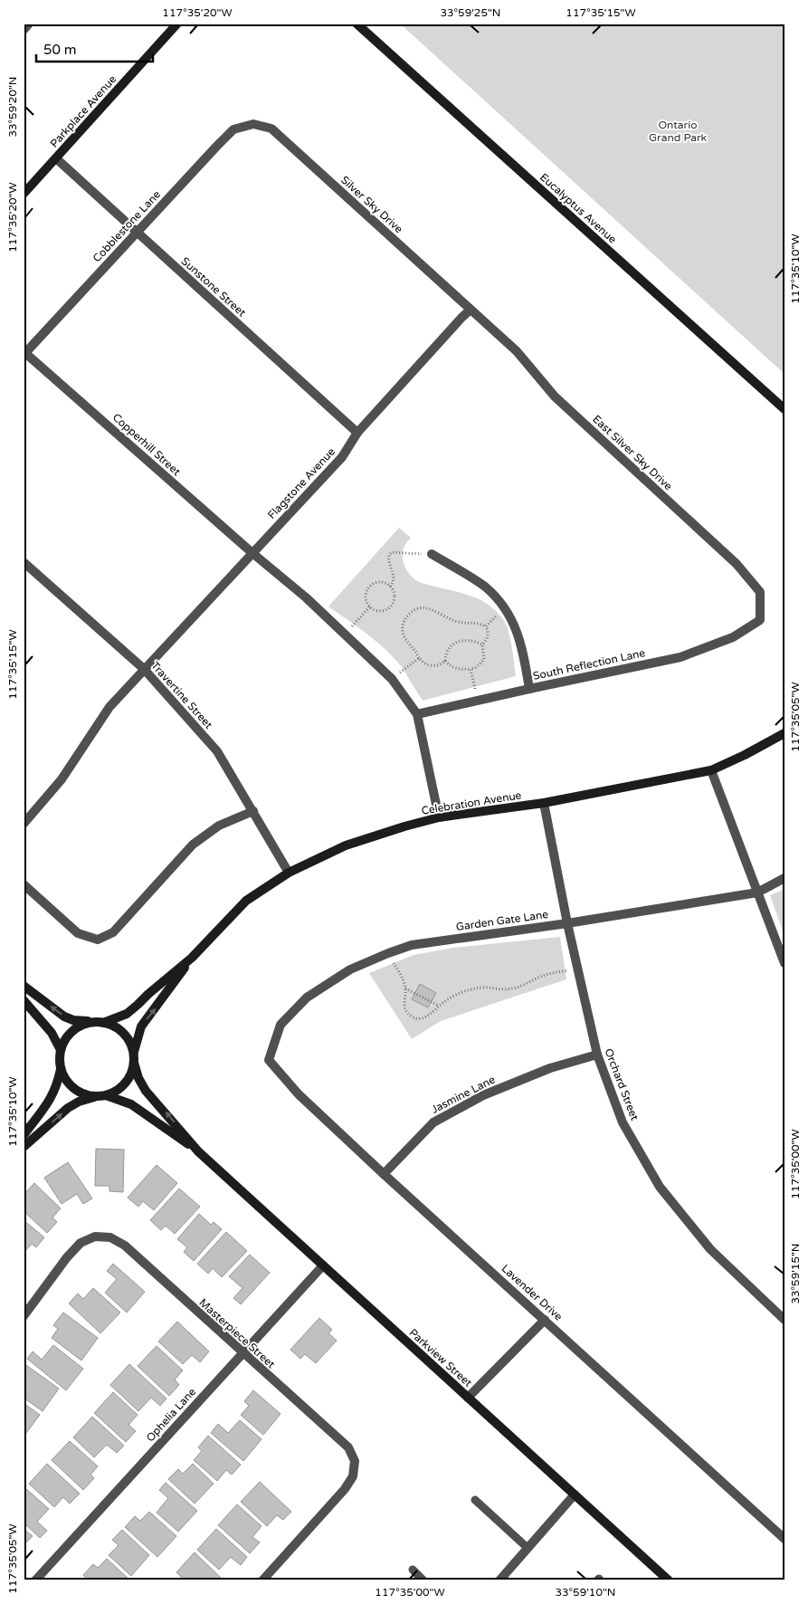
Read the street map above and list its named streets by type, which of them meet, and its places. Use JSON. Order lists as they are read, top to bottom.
{
  "streets": {
    "street": [
      "Parkplace Avenue",
      "Silver Sky Drive",
      "Eucalyptus Avenue",
      "Cobblestone Lane",
      "Sunstone Street",
      "Copperhill Street",
      "East Silver Sky Drive",
      "Flagstone Avenue",
      "South Reflection Lane",
      "Travertine Street",
      "Celebration Avenue",
      "Garden Gate Lane",
      "Orchard Street",
      "Jasmine Lane",
      "Lavender Drive",
      "Masterpiece Street",
      "Parkview Street",
      "Ophelia Lane"
    ]
  },
  "crossings": [
    ["Parkplace Avenue", "Sunstone Street"],
    ["Silver Sky Drive", "Cobblestone Lane"],
    ["Silver Sky Drive", "East Silver Sky Drive"],
    ["Silver Sky Drive", "Flagstone Avenue"],
    ["Cobblestone Lane", "Sunstone Street"],
    ["Cobblestone Lane", "Copperhill Street"],
    ["Sunstone Street", "Flagstone Avenue"],
    ["Copperhill Street", "Flagstone Avenue"],
    ["Copperhill Street", "South Reflection Lane"],
    ["East Silver Sky Drive", "Flagstone Avenue"],
    ["East Silver Sky Drive", "South Reflection Lane"],
    ["Flagstone Avenue", "Travertine Street"],
    ["Travertine Street", "Celebration Avenue"],
    ["Celebration Avenue", "Orchard Street"],
    ["Celebration Avenue", "Parkview Street"],
    ["Garden Gate Lane", "Orchard Street"],
    ["Garden Gate Lane", "Lavender Drive"],
    ["Orchard Street", "Jasmine Lane"],
    ["Jasmine Lane", "Lavender Drive"],
    ["Masterpiece Street", "Ophelia Lane"],
    ["Parkview Street", "Ophelia Lane"]
  ],
  "parks": ["Ontario Grand Park"],
  "scale_bar": "50 m",
  "coordinates": [
    "117°35'20\"W",
    "33°59'25\"N",
    "117°35'15\"W",
    "33°59'20\"N",
    "117°35'10\"W",
    "117°35'05\"W",
    "117°35'00\"W",
    "33°59'15\"N",
    "33°59'10\"N"
  ]
}
